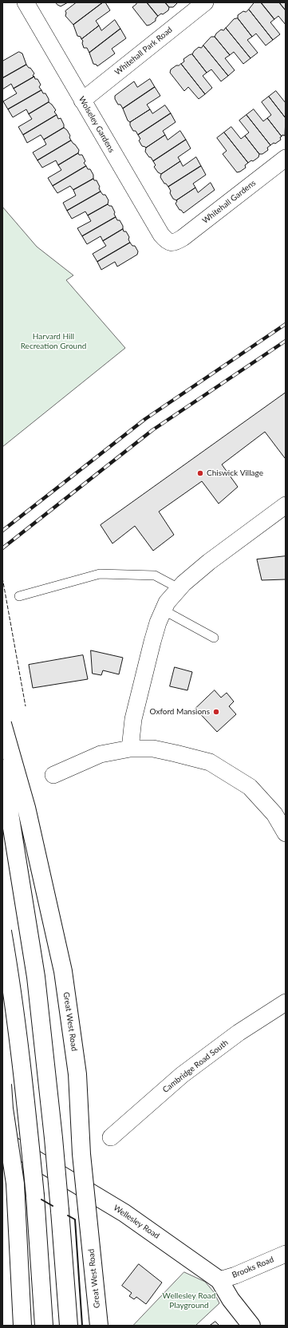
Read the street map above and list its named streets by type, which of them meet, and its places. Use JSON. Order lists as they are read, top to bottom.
{
  "streets": {
    "main road": ["Great West Road", "Wellesley Road"],
    "street": [
      "Whitehall Park Road",
      "Wolseley Gardens",
      "Whitehall Gardens",
      "Cambridge Road South",
      "Brooks Road"
    ]
  },
  "crossings": [
    ["Whitehall Park Road", "Wolseley Gardens"],
    ["Wolseley Gardens", "Whitehall Gardens"],
    ["Wellesley Road", "Brooks Road"]
  ],
  "parks": ["Harvard Hill Recreation Ground", "Wellesley Road Playground"],
  "places": ["Chiswick Village", "Oxford Mansions"]
}
